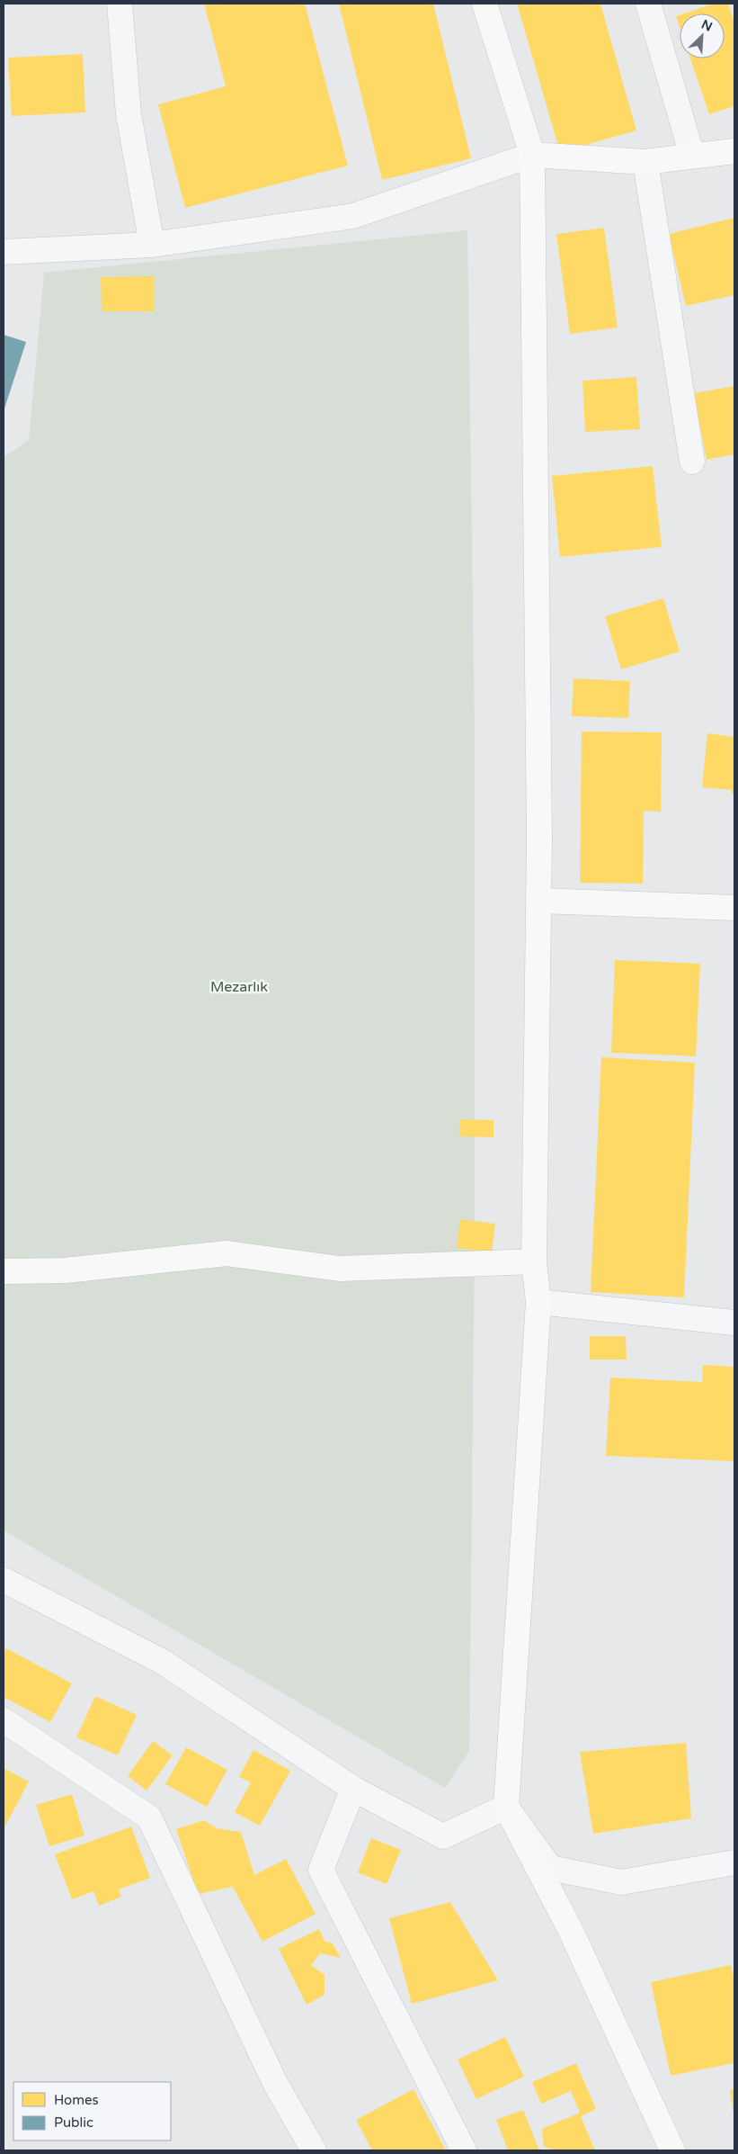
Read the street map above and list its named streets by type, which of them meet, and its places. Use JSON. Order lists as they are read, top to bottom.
{
  "parks": ["Mezarlık"],
  "legend": ["Homes", "Public"],
  "north": "top right"
}
